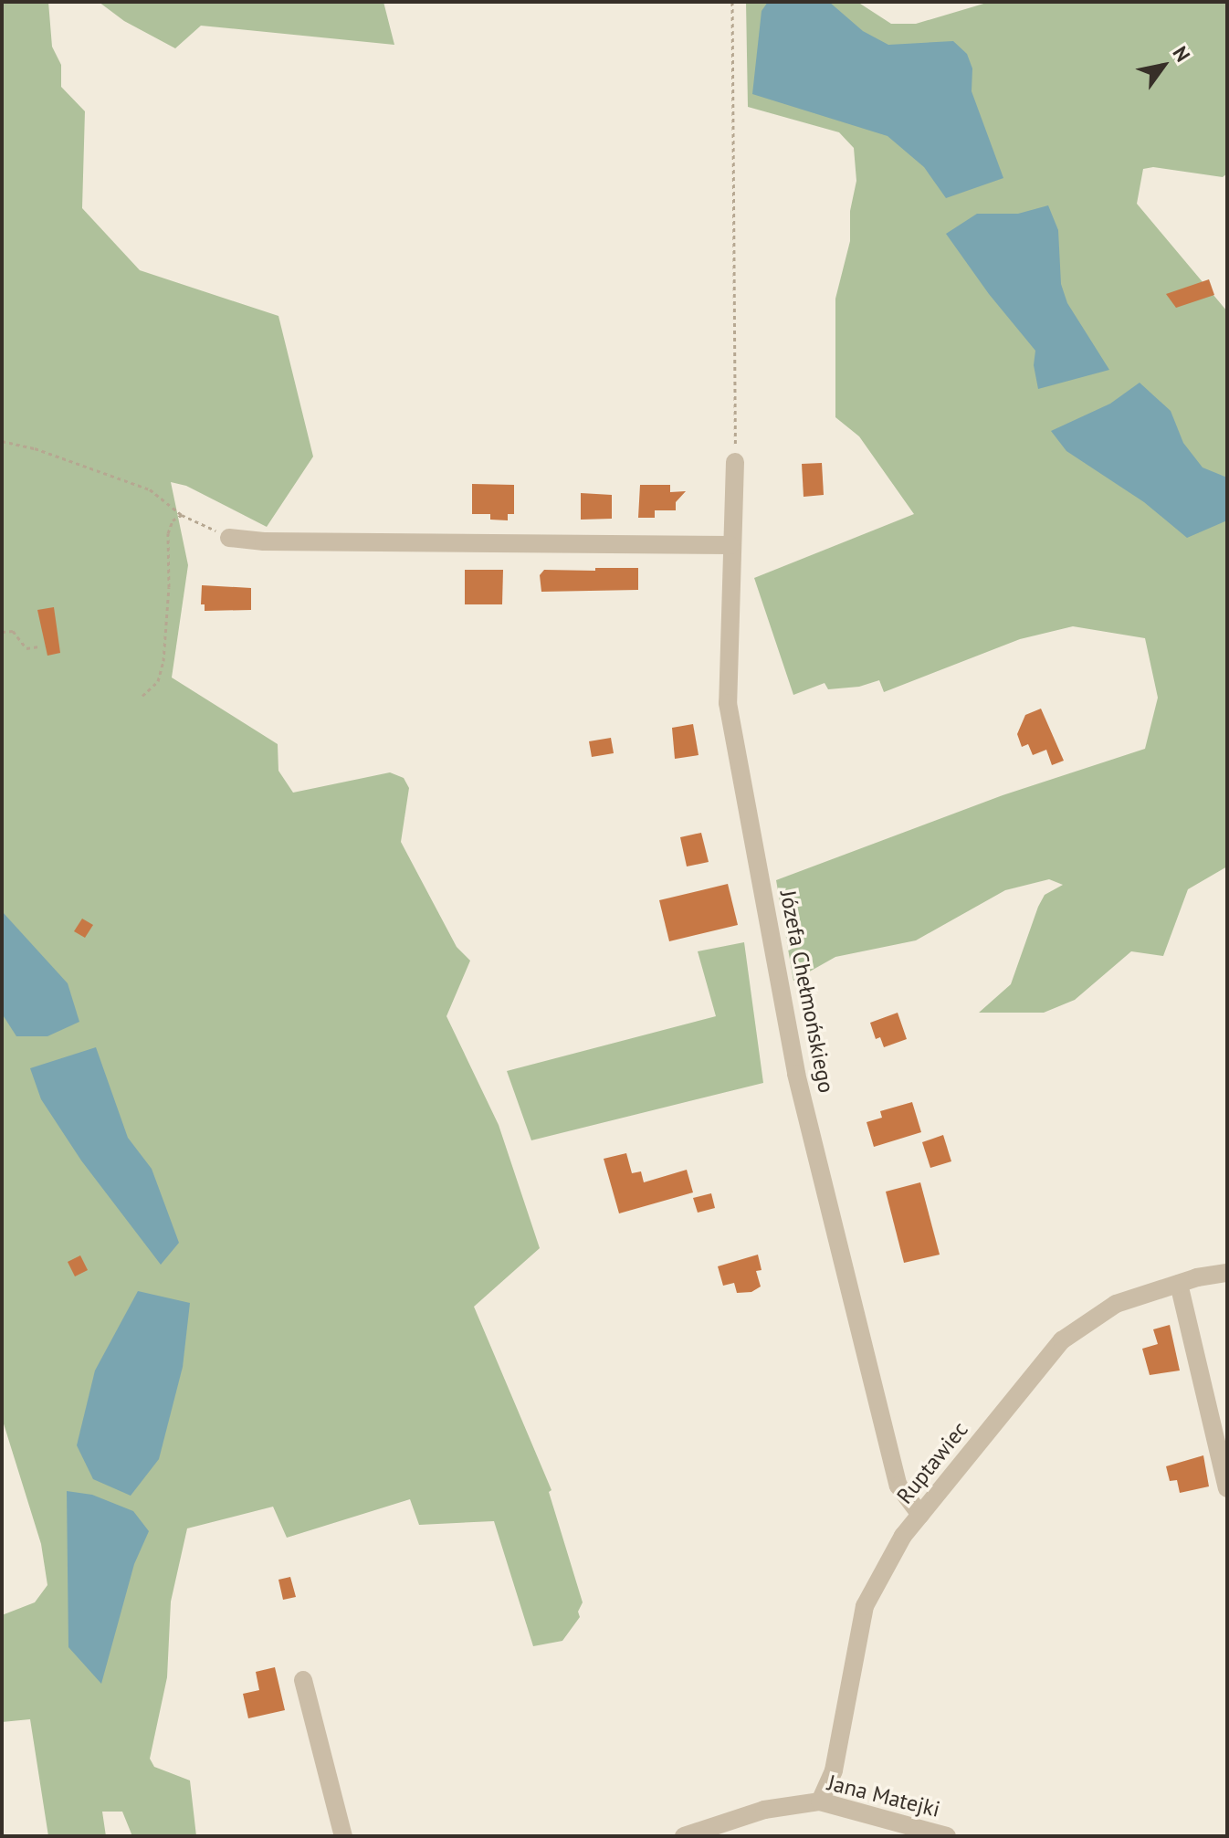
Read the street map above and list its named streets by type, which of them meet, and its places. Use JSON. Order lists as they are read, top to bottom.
{
  "streets": {
    "street": ["Józefa Chełmońskiego", "Ruptawiec", "Jana Matejki"]
  },
  "crossings": [
    ["Józefa Chełmońskiego", "Ruptawiec"],
    ["Ruptawiec", "Jana Matejki"]
  ],
  "north": "top right"
}
